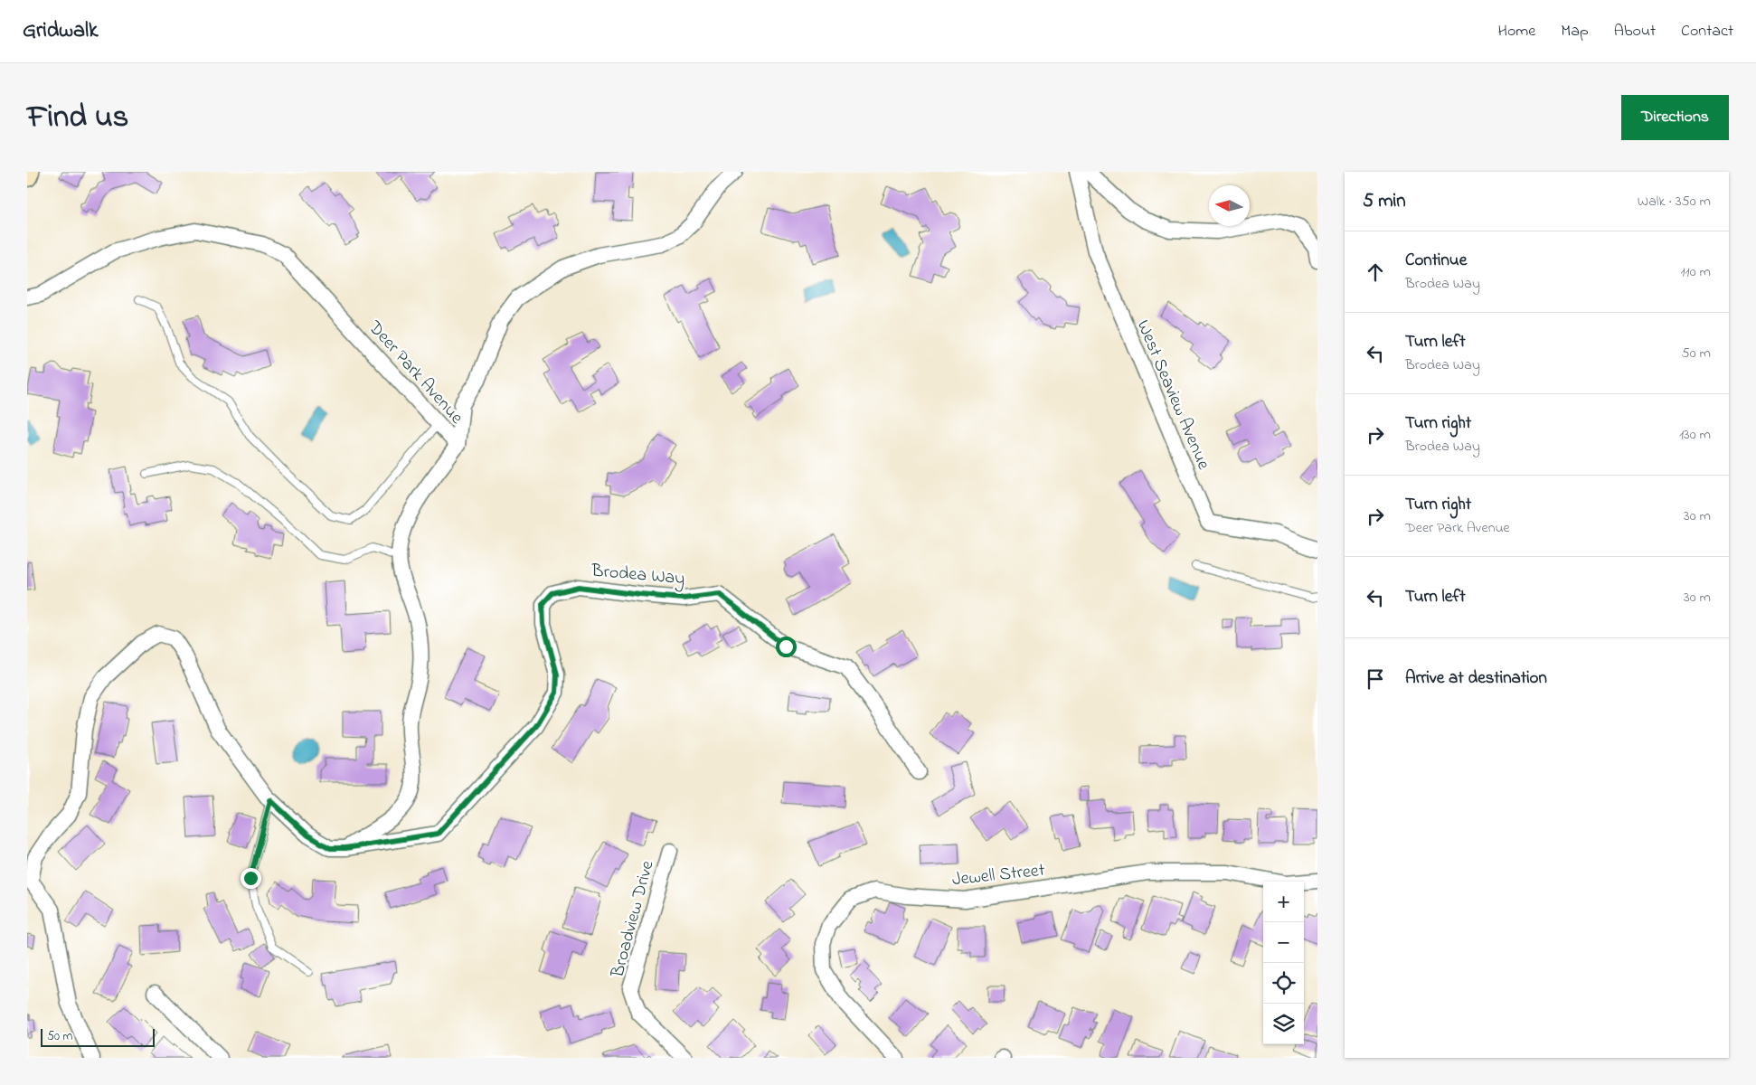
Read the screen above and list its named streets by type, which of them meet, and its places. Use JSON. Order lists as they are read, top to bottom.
{
  "streets": {
    "street": [
      "Deer Park Avenue",
      "West Seaview Avenue",
      "Brodea Way",
      "Jewell Street",
      "Broadview Drive"
    ]
  },
  "crossings": [
    ["Deer Park Avenue", "Brodea Way"]
  ],
  "scale_bar": "50 m",
  "north": "left",
  "page": {
    "header": "Gridwalk",
    "nav": [
      "Home",
      "Map",
      "About",
      "Contact"
    ],
    "title": "Find us",
    "buttons": "Directions",
    "heading": ["5 min", "Walk · 350 m"],
    "list": [
      ["Continue", "Brodea Way", "110 m"],
      ["Turn left", "Brodea Way", "50 m"],
      ["Turn right", "Brodea Way", "130 m"],
      ["Turn right", "Deer Park Avenue", "30 m"],
      ["Turn left", "30 m"],
      "Arrive at destination"
    ],
    "map_buttons": ["+", "−"],
    "scale": "50 m"
  }
}
